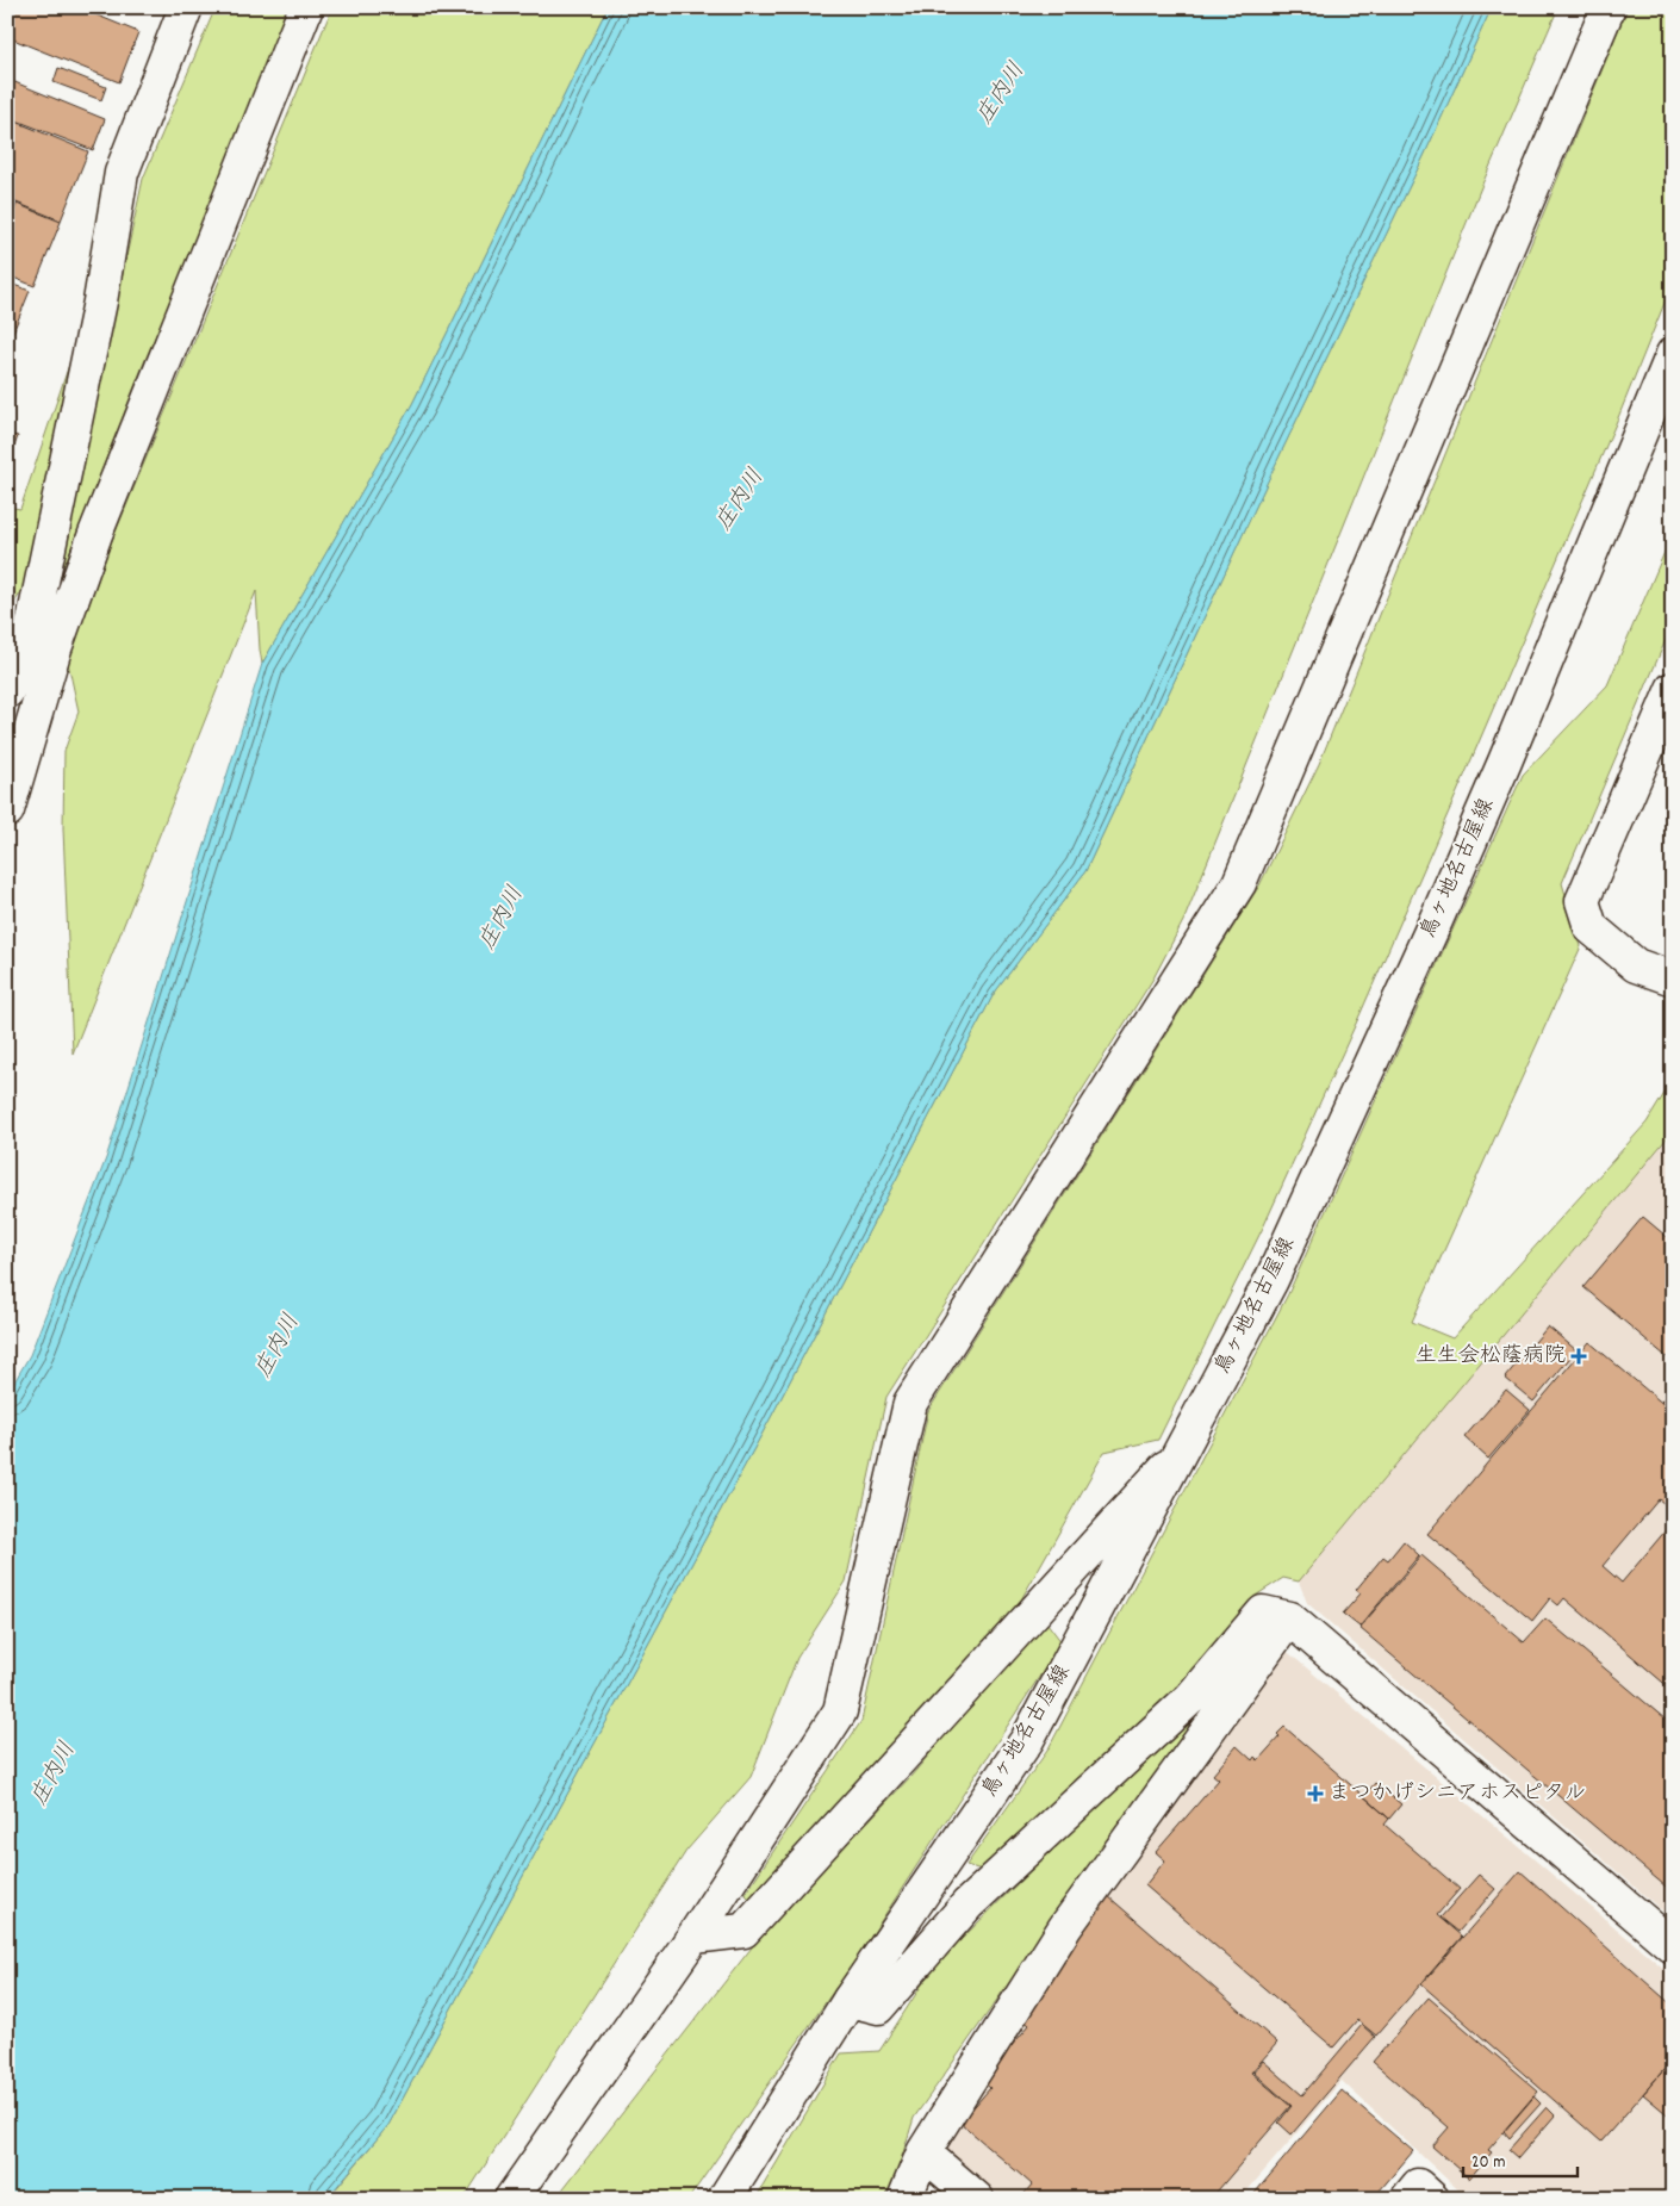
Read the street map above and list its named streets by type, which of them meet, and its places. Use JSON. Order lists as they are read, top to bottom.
{
  "streets": {
    "street": ["鳥ヶ地名古屋線"]
  },
  "water": ["庄内川"],
  "places": {
    "health": ["生生会松蔭病院", "まつかげシニアホスピタル"]
  },
  "scale_bar": "20 m"
}
